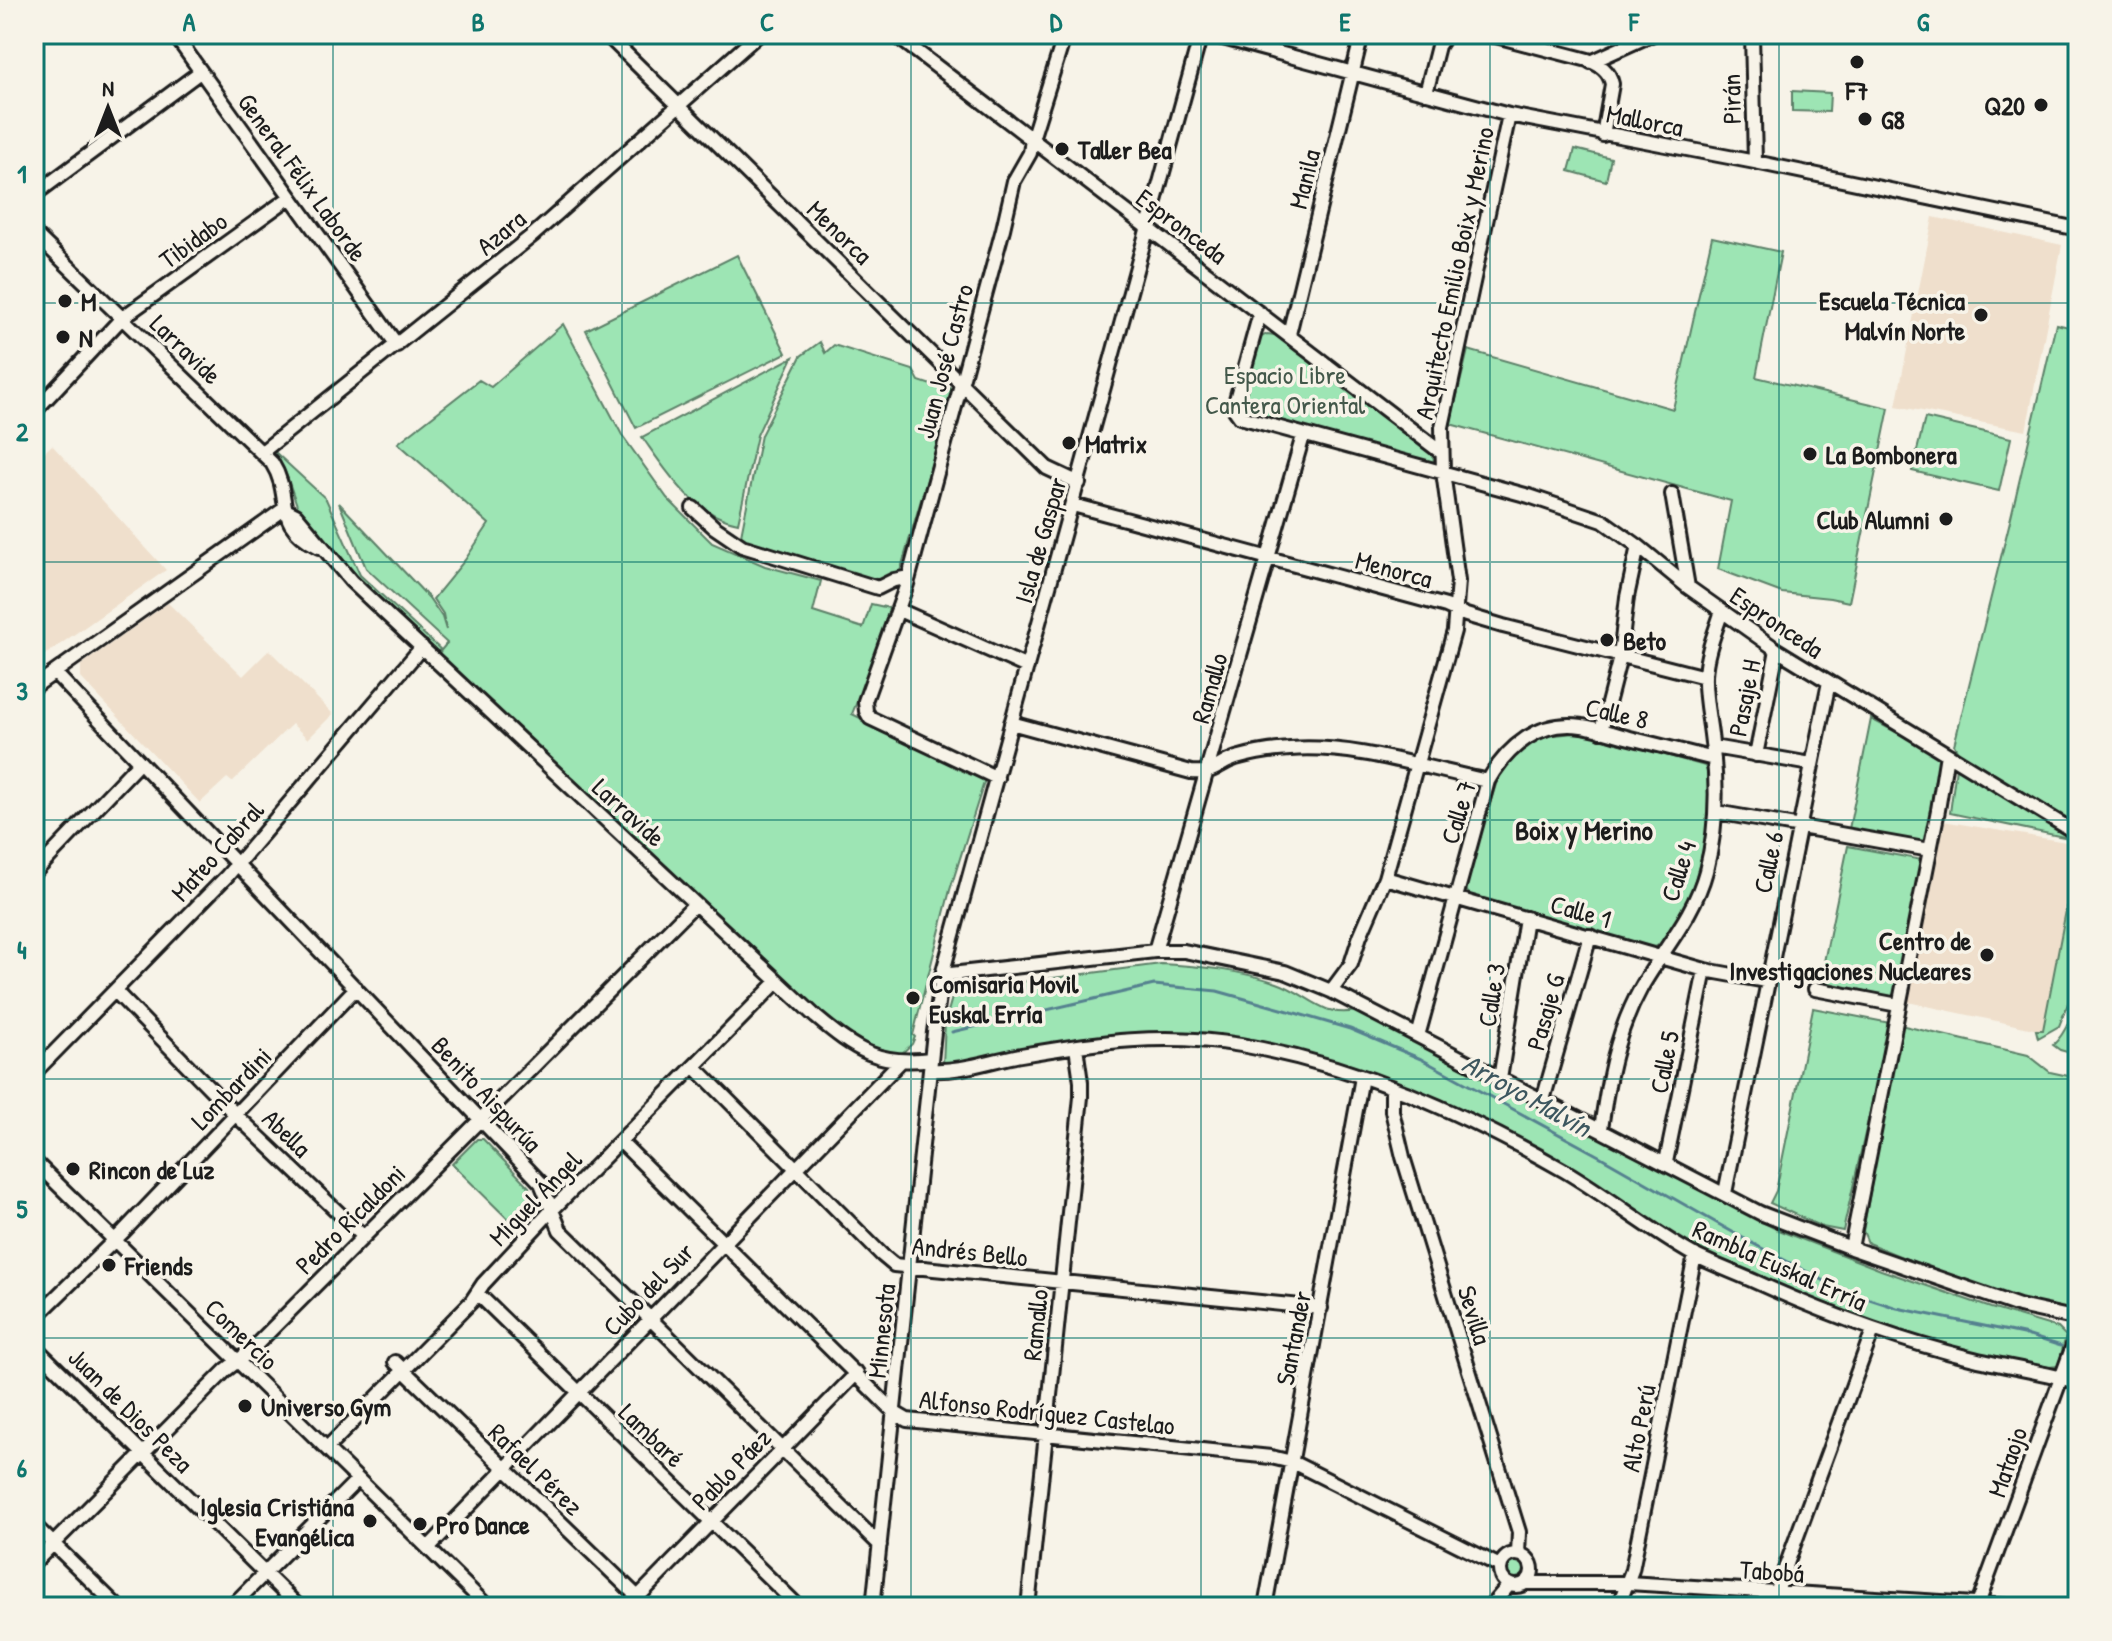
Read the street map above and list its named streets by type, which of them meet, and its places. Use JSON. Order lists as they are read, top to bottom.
{
  "streets": {
    "street": [
      "Pirán",
      "Mallorca",
      "General Félix Laborde",
      "Manila",
      "Espronceda",
      "Azara",
      "Menorca",
      "Tibidabo",
      "Arquitecto Emilio Boix y Merino",
      "Larravide",
      "Juan José Castro",
      "Isla de Gaspar",
      "Ramallo",
      "Pasaje H",
      "Calle 8",
      "Calle 7",
      "Mateo Cabral",
      "Calle 6",
      "Calle 4",
      "Calle 1",
      "Calle 3",
      "Pasaje G",
      "Calle 5",
      "Lombardini",
      "Benito Aispurúa",
      "Abella",
      "Miguel Ángel",
      "Pedro Ricaldoni",
      "Andrés Bello",
      "Rambla Euskal Erría",
      "Cubo del Sur",
      "Sevilla",
      "Minnesota",
      "Comercio",
      "Santander",
      "Juan de Dios Peza",
      "Alfonso Rodríguez Castelao",
      "Alto Perú",
      "Lambaré",
      "Mataojo",
      "Rafael Pérez",
      "Pablo Páez",
      "Tabobá"
    ]
  },
  "crossings": [
    ["Pirán", "Mallorca"],
    ["Mallorca", "Manila"],
    ["Mallorca", "Arquitecto Emilio Boix y Merino"],
    ["General Félix Laborde", "Azara"],
    ["General Félix Laborde", "Tibidabo"],
    ["Manila", "Espronceda"],
    ["Espronceda", "Arquitecto Emilio Boix y Merino"],
    ["Espronceda", "Juan José Castro"],
    ["Espronceda", "Isla de Gaspar"],
    ["Espronceda", "Ramallo"],
    ["Espronceda", "Pasaje H"],
    ["Espronceda", "Calle 6"],
    ["Espronceda", "Calle 4"],
    ["Azara", "Menorca"],
    ["Azara", "Larravide"],
    ["Menorca", "Arquitecto Emilio Boix y Merino"],
    ["Menorca", "Juan José Castro"],
    ["Menorca", "Isla de Gaspar"],
    ["Menorca", "Ramallo"],
    ["Menorca", "Calle 4"],
    ["Tibidabo", "Larravide"],
    ["Arquitecto Emilio Boix y Merino", "Calle 1"],
    ["Arquitecto Emilio Boix y Merino", "Rambla Euskal Erría"],
    ["Larravide", "Isla de Gaspar"],
    ["Larravide", "Mateo Cabral"],
    ["Larravide", "Miguel Ángel"],
    ["Larravide", "Pedro Ricaldoni"],
    ["Larravide", "Rambla Euskal Erría"],
    ["Larravide", "Cubo del Sur"],
    ["Larravide", "Minnesota"],
    ["Juan José Castro", "Isla de Gaspar"],
    ["Isla de Gaspar", "Rambla Euskal Erría"],
    ["Isla de Gaspar", "Minnesota"],
    ["Ramallo", "Andrés Bello"],
    ["Ramallo", "Rambla Euskal Erría"],
    ["Ramallo", "Alfonso Rodríguez Castelao"],
    ["Pasaje H", "Calle 8"],
    ["Calle 8", "Calle 7"],
    ["Calle 8", "Calle 6"],
    ["Calle 8", "Calle 4"],
    ["Calle 8", "Calle 1"],
    ["Calle 8", "Calle 3"],
    ["Calle 8", "Pasaje G"],
    ["Calle 7", "Calle 4"],
    ["Calle 7", "Calle 1"],
    ["Calle 7", "Calle 3"],
    ["Calle 7", "Pasaje G"],
    ["Calle 7", "Rambla Euskal Erría"],
    ["Mateo Cabral", "Benito Aispurúa"],
    ["Mateo Cabral", "Abella"],
    ["Calle 6", "Calle 1"],
    ["Calle 6", "Rambla Euskal Erría"],
    ["Calle 4", "Calle 1"],
    ["Calle 4", "Calle 3"],
    ["Calle 4", "Pasaje G"],
    ["Calle 4", "Rambla Euskal Erría"],
    ["Calle 1", "Calle 3"],
    ["Calle 1", "Pasaje G"],
    ["Calle 1", "Calle 5"],
    ["Calle 3", "Pasaje G"],
    ["Calle 3", "Rambla Euskal Erría"],
    ["Pasaje G", "Rambla Euskal Erría"],
    ["Calle 5", "Rambla Euskal Erría"],
    ["Lombardini", "Benito Aispurúa"],
    ["Lombardini", "Abella"],
    ["Lombardini", "Comercio"],
    ["Benito Aispurúa", "Miguel Ángel"],
    ["Benito Aispurúa", "Pedro Ricaldoni"],
    ["Benito Aispurúa", "Cubo del Sur"],
    ["Benito Aispurúa", "Minnesota"],
    ["Benito Aispurúa", "Pablo Páez"],
    ["Abella", "Pedro Ricaldoni"],
    ["Miguel Ángel", "Andrés Bello"],
    ["Miguel Ángel", "Comercio"],
    ["Miguel Ángel", "Alfonso Rodríguez Castelao"],
    ["Miguel Ángel", "Lambaré"],
    ["Miguel Ángel", "Rafael Pérez"],
    ["Pedro Ricaldoni", "Comercio"],
    ["Pedro Ricaldoni", "Juan de Dios Peza"],
    ["Andrés Bello", "Cubo del Sur"],
    ["Andrés Bello", "Minnesota"],
    ["Andrés Bello", "Santander"],
    ["Rambla Euskal Erría", "Sevilla"],
    ["Rambla Euskal Erría", "Minnesota"],
    ["Rambla Euskal Erría", "Santander"],
    ["Rambla Euskal Erría", "Alto Perú"],
    ["Rambla Euskal Erría", "Mataojo"],
    ["Cubo del Sur", "Comercio"],
    ["Cubo del Sur", "Alfonso Rodríguez Castelao"],
    ["Cubo del Sur", "Lambaré"],
    ["Cubo del Sur", "Rafael Pérez"],
    ["Sevilla", "Tabobá"],
    ["Minnesota", "Alfonso Rodríguez Castelao"],
    ["Santander", "Alfonso Rodríguez Castelao"],
    ["Alfonso Rodríguez Castelao", "Pablo Páez"],
    ["Alto Perú", "Tabobá"],
    ["Lambaré", "Pablo Páez"],
    ["Mataojo", "Tabobá"],
    ["Rafael Pérez", "Pablo Páez"]
  ],
  "districts": ["Boix y Merino"],
  "water": ["Arroyo Malvín"],
  "parks": ["Espacio Libre Cantera Oriental"],
  "places": [
    "F7",
    "Q20",
    "G8",
    "Taller Bea",
    "M",
    "Escuela Técnica Malvín Norte",
    "N",
    "Matrix",
    "La Bombonera",
    "Club Alumni",
    "Beto",
    "Centro de Investigaciones Nucleares",
    "Comisaria Movil Euskal Erría",
    "Rincon de Luz",
    "Friends",
    "Universo Gym",
    "Iglesia Cristiána Evangélica",
    "Pro Dance"
  ],
  "north": "top",
  "grid": {
    "columns": [
      "A",
      "B",
      "C",
      "D",
      "E",
      "F",
      "G"
    ],
    "rows": [
      "1",
      "2",
      "3",
      "4",
      "5",
      "6"
    ]
  }
}
